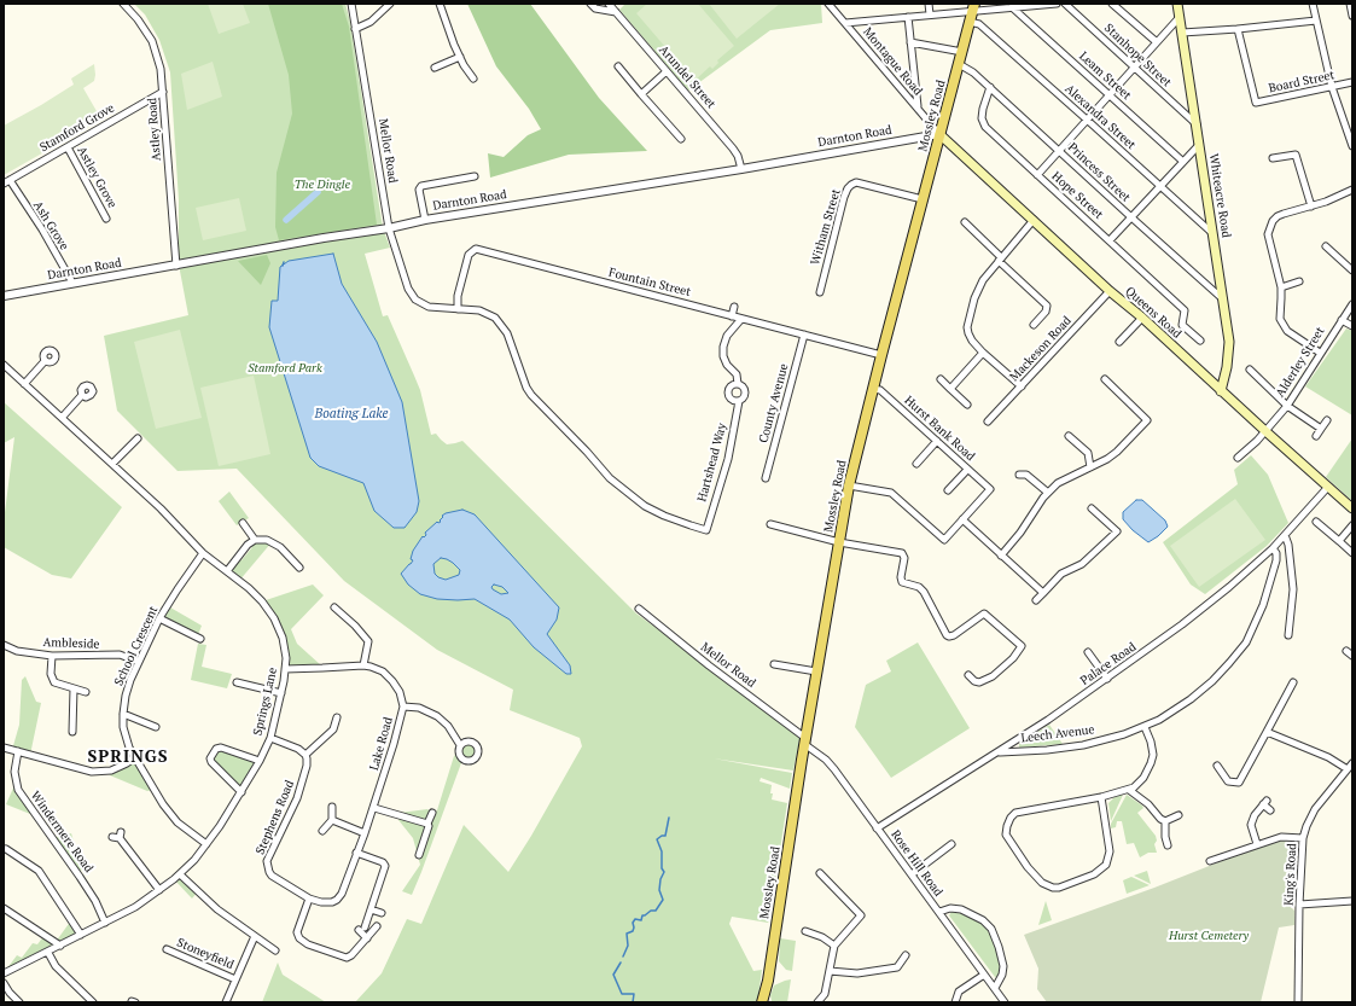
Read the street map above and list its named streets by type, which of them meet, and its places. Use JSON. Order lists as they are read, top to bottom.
{
  "streets": {
    "main road": ["Mossley Road", "Whiteacre Road", "Queens Road"],
    "street": [
      "Stanhope Street",
      "Montague Road",
      "Leam Street",
      "Arundel Street",
      "Board Street",
      "Alexandra Street",
      "Stamford Grove",
      "Astley Road",
      "Darnton Road",
      "Mellor Road",
      "Princess Street",
      "Astley Grove",
      "Hope Street",
      "Ash Grove",
      "Witham Street",
      "Fountain Street",
      "Mackeson Road",
      "Alderley Street",
      "County Avenue",
      "Hurst Bank Road",
      "Hartshead Way",
      "Ambleside",
      "School Crescent",
      "Palace Road",
      "Springs Lane",
      "Leech Avenue",
      "Lake Road",
      "Stephens Road",
      "Windermere Road",
      "Rose Hill Road",
      "King's Road",
      "Stoneyfield"
    ]
  },
  "crossings": [
    ["Stanhope Street", "Whiteacre Road"],
    ["Montague Road", "Mossley Road"],
    ["Montague Road", "Darnton Road"],
    ["Montague Road", "Queens Road"],
    ["Arundel Street", "Darnton Road"],
    ["Mossley Road", "Alexandra Street"],
    ["Mossley Road", "Darnton Road"],
    ["Mossley Road", "Mellor Road"],
    ["Mossley Road", "Princess Street"],
    ["Mossley Road", "Witham Street"],
    ["Mossley Road", "Fountain Street"],
    ["Mossley Road", "Queens Road"],
    ["Mossley Road", "Hurst Bank Road"],
    ["Mossley Road", "Rose Hill Road"],
    ["Alexandra Street", "Whiteacre Road"],
    ["Stamford Grove", "Astley Road"],
    ["Stamford Grove", "Astley Grove"],
    ["Stamford Grove", "Ash Grove"],
    ["Astley Road", "Darnton Road"],
    ["Darnton Road", "Mellor Road"],
    ["Darnton Road", "Ash Grove"],
    ["Darnton Road", "Queens Road"],
    ["Mellor Road", "Fountain Street"],
    ["Mellor Road", "Hartshead Way"],
    ["Mellor Road", "Rose Hill Road"],
    ["Princess Street", "Hope Street"],
    ["Princess Street", "Whiteacre Road"],
    ["Whiteacre Road", "Queens Road"],
    ["Fountain Street", "County Avenue"],
    ["Fountain Street", "Hartshead Way"],
    ["Queens Road", "Mackeson Road"],
    ["Queens Road", "Alderley Street"],
    ["Queens Road", "Palace Road"],
    ["Ambleside", "School Crescent"],
    ["School Crescent", "Springs Lane"],
    ["Palace Road", "Leech Avenue"],
    ["Palace Road", "Rose Hill Road"],
    ["Springs Lane", "Lake Road"],
    ["Springs Lane", "Windermere Road"],
    ["Lake Road", "Stephens Road"]
  ],
  "districts": ["SPRINGS"],
  "water": ["Boating Lake"],
  "parks": ["The Dingle", "Stamford Park", "Hurst Cemetery"]
}
